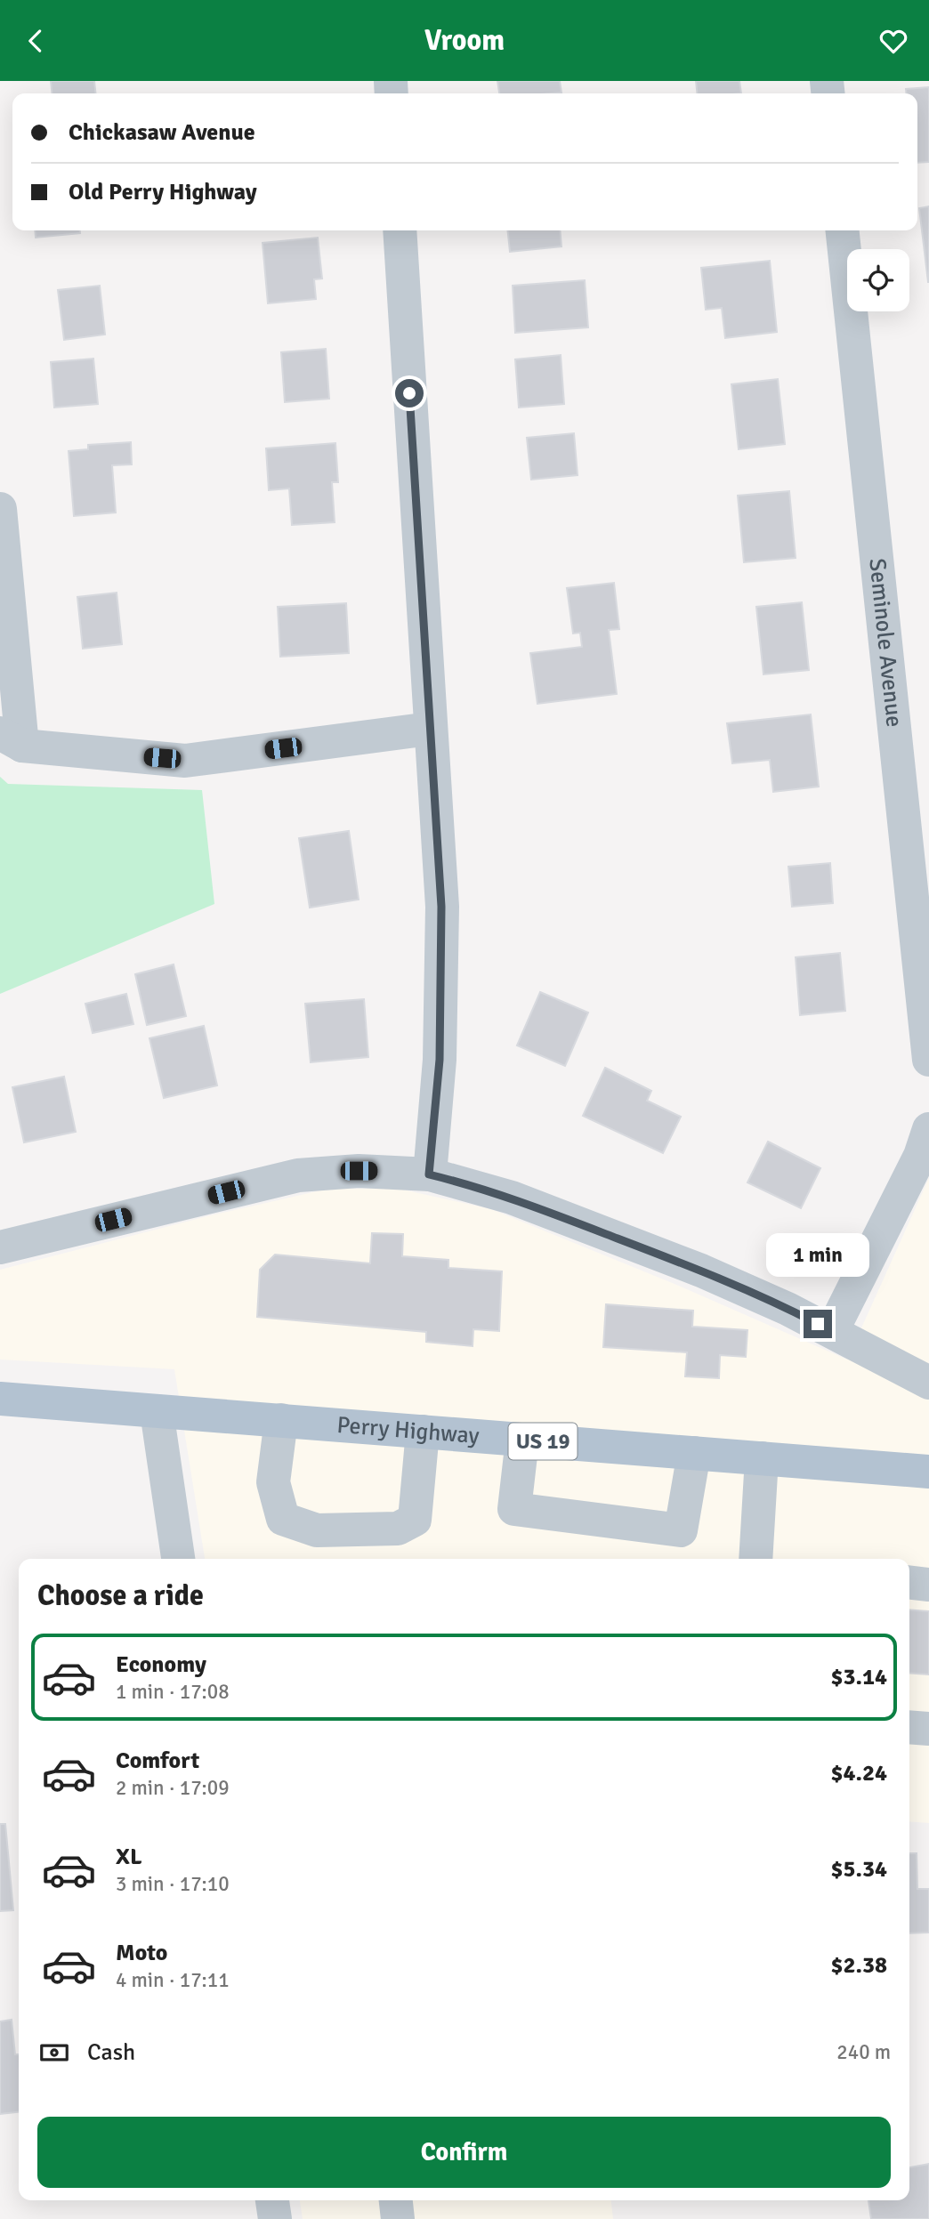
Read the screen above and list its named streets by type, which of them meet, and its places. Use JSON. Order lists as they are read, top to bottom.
{
  "streets": {
    "main road": ["Perry Highway", "US 19"],
    "street": ["Seminole Avenue"]
  },
  "page": {
    "header": "Vroom",
    "banner": ["Chickasaw Avenue", "Old Perry Highway"],
    "bubble": "1 min",
    "heading": "Choose a ride",
    "list": [
      {
        "name": "Economy",
        "note": "1 min · 17:08",
        "value": "$3.14"
      },
      {
        "name": "Comfort",
        "note": "2 min · 17:09",
        "value": "$4.24"
      },
      {
        "name": "XL",
        "note": "3 min · 17:10",
        "value": "$5.34"
      },
      {
        "name": "Moto",
        "note": "4 min · 17:11",
        "value": "$2.38"
      }
    ],
    "pay": ["Cash", "240 m"],
    "buttons": "Confirm"
  }
}
